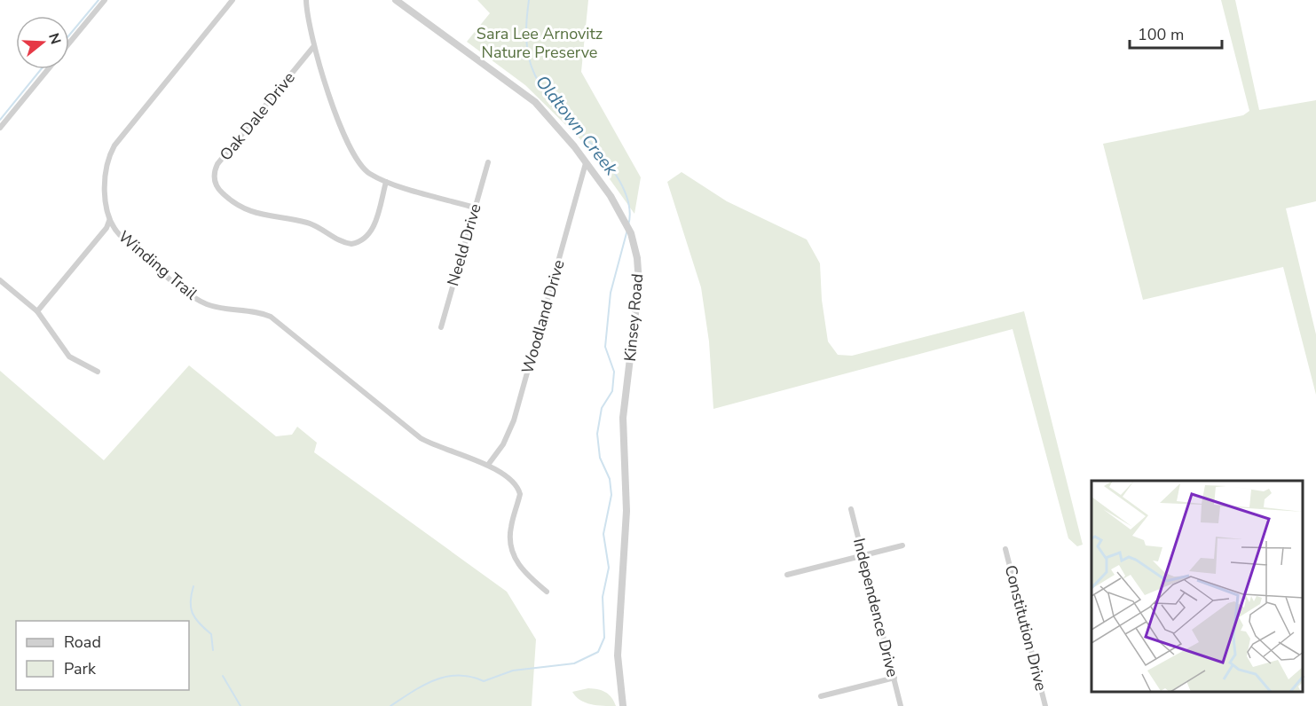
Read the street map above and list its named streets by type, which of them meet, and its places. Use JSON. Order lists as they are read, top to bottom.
{
  "streets": {
    "street": [
      "Oak Dale Drive",
      "Neeld Drive",
      "Winding Trail",
      "Woodland Drive",
      "Kinsey Road",
      "Independence Drive",
      "Constitution Drive"
    ]
  },
  "crossings": [
    ["Winding Trail", "Woodland Drive"],
    ["Woodland Drive", "Kinsey Road"]
  ],
  "water": ["Oldtown Creek"],
  "parks": ["Sara Lee Arnovitz Nature Preserve"],
  "legend": ["Road", "Park"],
  "scale_bar": "100 m",
  "north": "right"
}
